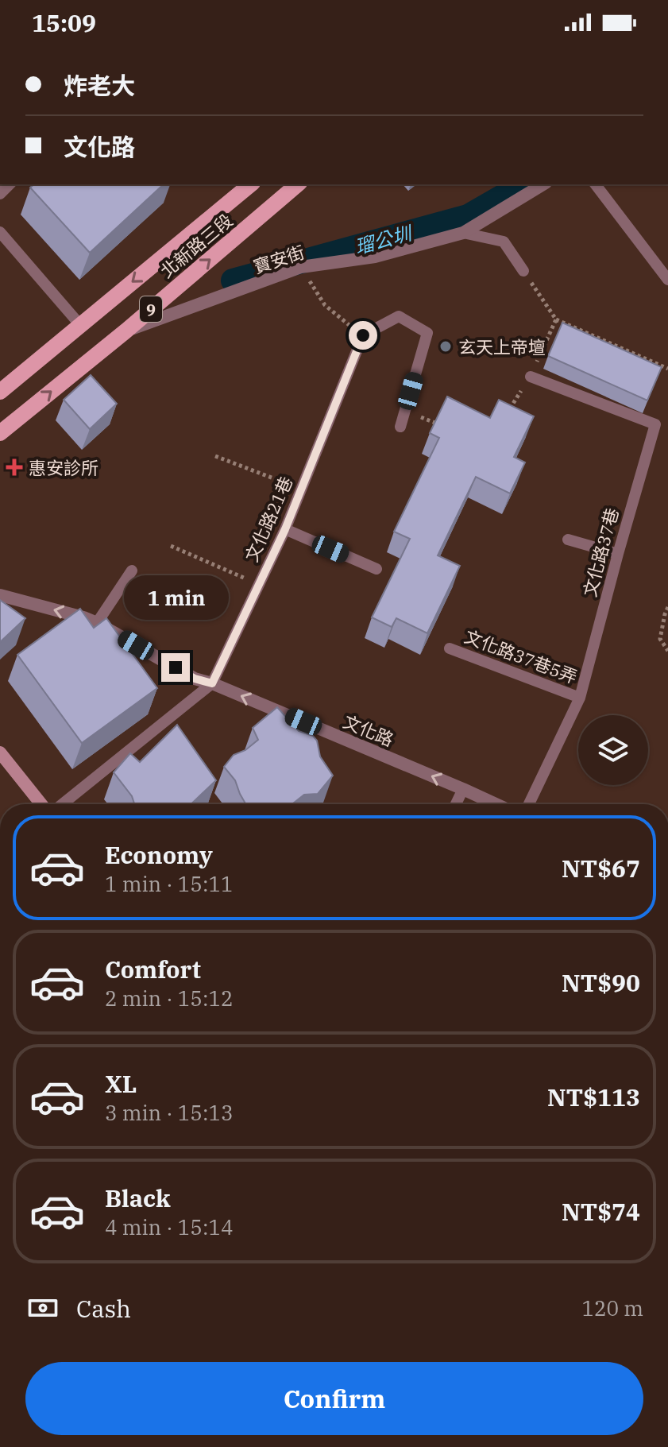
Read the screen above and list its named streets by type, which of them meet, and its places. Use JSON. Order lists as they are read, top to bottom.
{
  "streets": {
    "main road": ["北新路三段", "9"],
    "street": ["寶安街", "文化路"],
    "lane": ["文化路21巷", "文化路37巷", "文化路37巷5弄"]
  },
  "crossings": [
    ["北新路三段", "寶安街"],
    ["文化路21巷", "文化路"],
    ["文化路37巷", "文化路37巷5弄"]
  ],
  "one_way": ["文化路"],
  "water": ["瑠公圳"],
  "places": {
    "other": ["玄天上帝壇"],
    "health": ["惠安診所"]
  },
  "page": {
    "status": "15:09",
    "banner": ["炸老大", "文化路"],
    "bubble": "1 min",
    "list": [
      {
        "name": "Economy",
        "note": "1 min · 15:11",
        "value": "NT$67"
      },
      {
        "name": "Comfort",
        "note": "2 min · 15:12",
        "value": "NT$90"
      },
      {
        "name": "XL",
        "note": "3 min · 15:13",
        "value": "NT$113"
      },
      {
        "name": "Black",
        "note": "4 min · 15:14",
        "value": "NT$74"
      }
    ],
    "pay": ["Cash", "120 m"],
    "buttons": "Confirm"
  }
}
